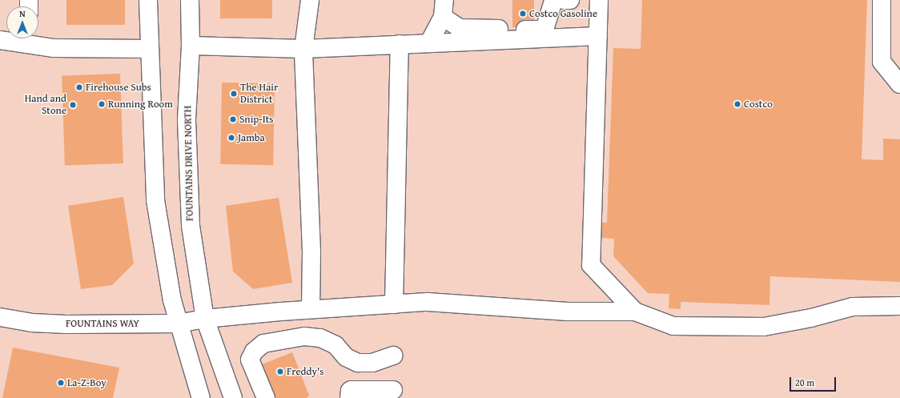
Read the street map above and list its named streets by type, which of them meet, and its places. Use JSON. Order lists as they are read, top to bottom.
{
  "streets": {
    "street": ["FOUNTAINS DRIVE NORTH", "FOUNTAINS WAY"]
  },
  "crossings": [
    ["FOUNTAINS DRIVE NORTH", "FOUNTAINS WAY"]
  ],
  "places": [
    "Costco Gasoline",
    "Firehouse Subs",
    "The Hair District",
    "Running Room",
    "Costco",
    "Hand and Stone",
    "Snip-Its",
    "Jamba",
    "Freddy's",
    "La-Z-Boy"
  ],
  "scale_bar": "20 m",
  "north": "top"
}
